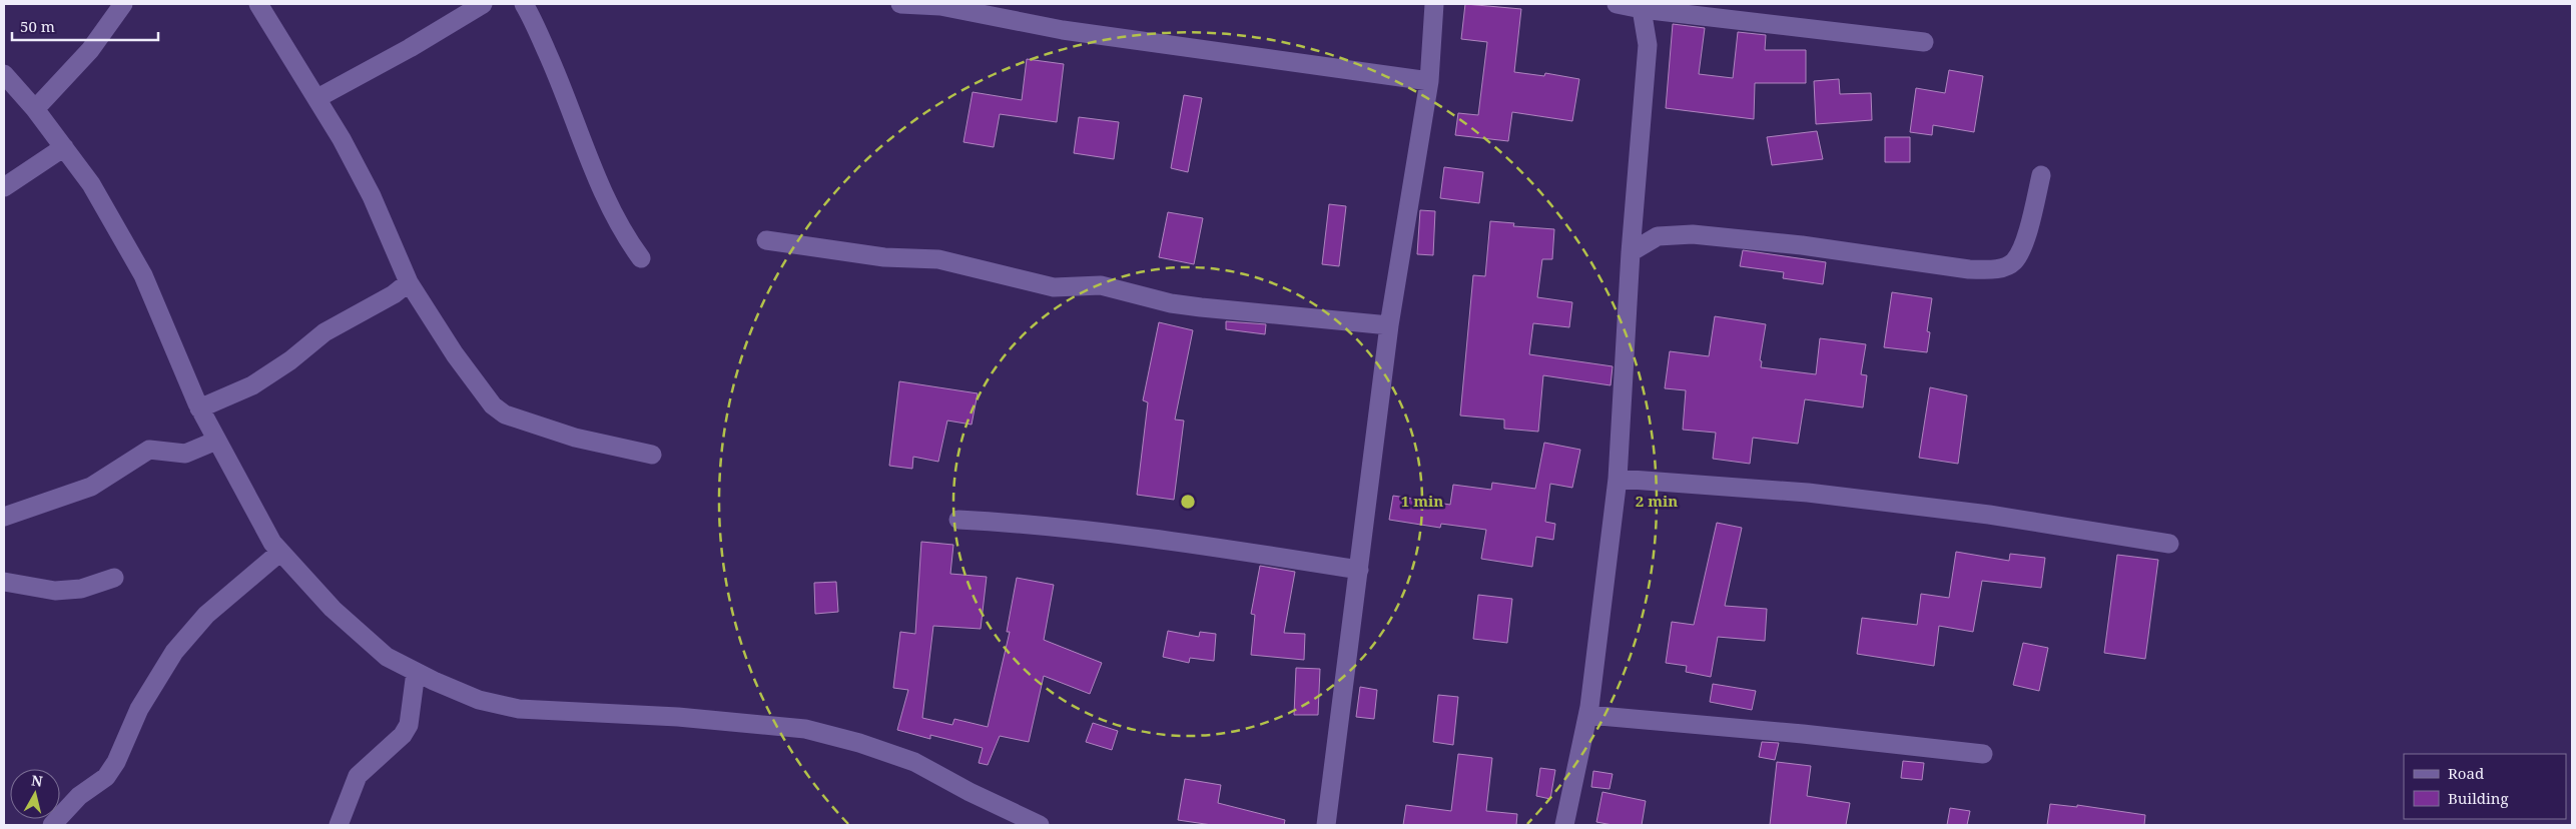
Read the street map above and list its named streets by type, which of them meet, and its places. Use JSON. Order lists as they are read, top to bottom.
{
  "legend": ["Road", "Building"],
  "scale_bar": "50 m",
  "north": "top",
  "rings": ["1 min", "2 min"]
}
